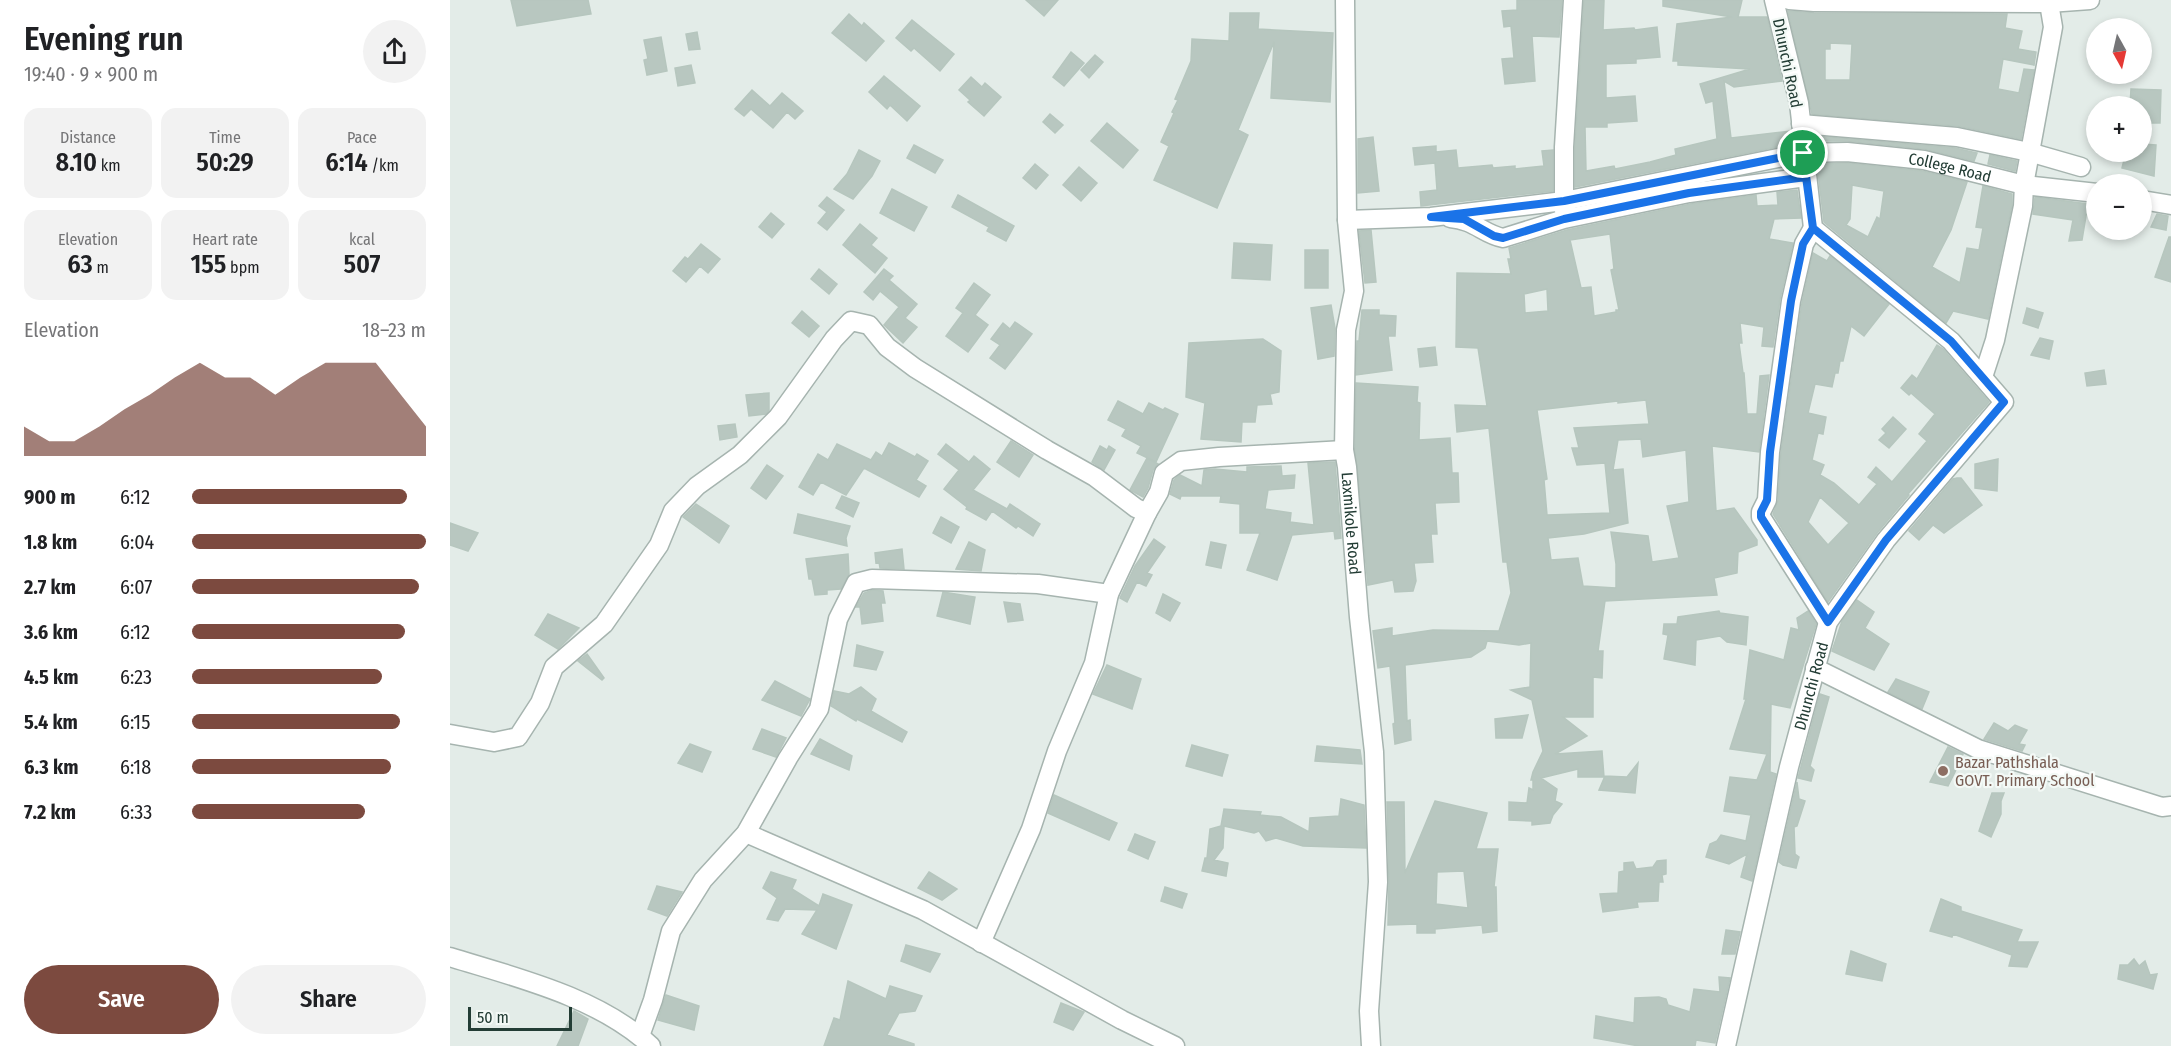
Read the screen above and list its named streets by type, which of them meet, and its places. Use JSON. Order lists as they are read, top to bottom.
{
  "streets": {
    "street": ["Dhunchi Road", "College Road", "Laxmikole Road"]
  },
  "crossings": [
    ["Dhunchi Road", "College Road"]
  ],
  "places": ["Bazar Pathshala GOVT. Primary School"],
  "scale_bar": "50 m",
  "north": "bottom",
  "page": {
    "heading": ["Evening run", "19:40 · 9 × 900 m"],
    "map_buttons": ["+", "−"],
    "stats": [
      ["Distance", "8.10 km"],
      ["Time", "50:29"],
      ["Pace", "6:14 /km"],
      ["Elevation", "63 m"],
      ["Heart rate", "155 bpm"],
      ["kcal", "507"]
    ],
    "chart": ["Elevation", "18–23 m"],
    "list": [
      {
        "name": "900 m",
        "note": "6:12"
      },
      {
        "name": "1.8 km",
        "note": "6:04"
      },
      {
        "name": "2.7 km",
        "note": "6:07"
      },
      {
        "name": "3.6 km",
        "note": "6:12"
      },
      {
        "name": "4.5 km",
        "note": "6:23"
      },
      {
        "name": "5.4 km",
        "note": "6:15"
      },
      {
        "name": "6.3 km",
        "note": "6:18"
      },
      {
        "name": "7.2 km",
        "note": "6:33"
      }
    ],
    "buttons": ["Save", "Share"],
    "scale": "50 m"
  }
}
